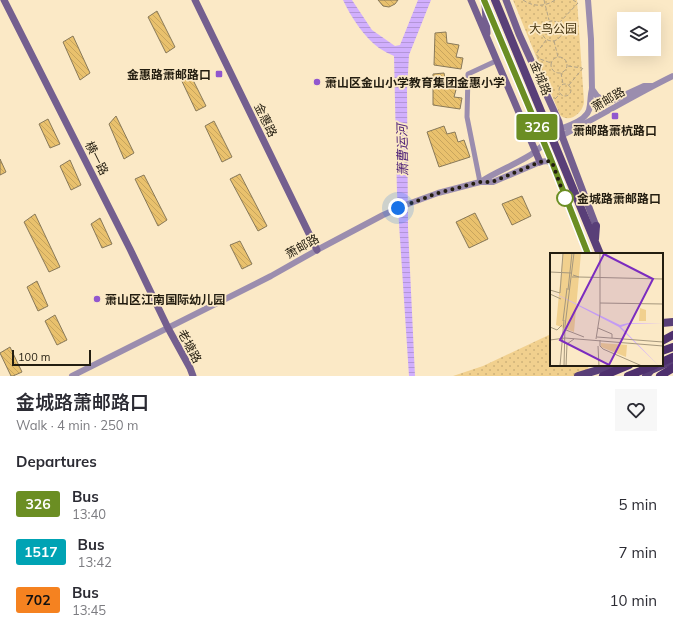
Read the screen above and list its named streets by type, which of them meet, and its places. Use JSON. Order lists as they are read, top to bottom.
{
  "streets": {
    "main road": [
      "金城路",
      "金惠路",
      "横一路",
      "老塘路"
    ],
    "street": ["萧邮路"]
  },
  "crossings": [
    ["金城路", "萧邮路"],
    ["萧邮路", "金惠路"],
    ["萧邮路", "横一路"],
    ["萧邮路", "老塘路"],
    ["横一路", "老塘路"]
  ],
  "water": ["萧曹运河"],
  "parks": ["大鸟公园"],
  "places": {
    "transit": ["金惠路萧邮路口", "萧邮路萧杭路口"],
    "other": ["萧山区金山小学教育集团金惠小学", "金城路萧邮路口", "萧山区江南国际幼儿园"]
  },
  "lines": ["bus line 326"],
  "scale_bar": "100 m",
  "page": {
    "on_map": "326",
    "scale": "100 m",
    "heading": [
      ["金城路萧邮路口", "Walk · 4 min · 250 m"],
      "Departures"
    ],
    "list": [
      {
        "mark": "326",
        "name": "Bus",
        "note": "13:40",
        "value": "5 min"
      },
      {
        "mark": "1517",
        "name": "Bus",
        "note": "13:42",
        "value": "7 min"
      },
      {
        "mark": "702",
        "name": "Bus",
        "note": "13:45",
        "value": "10 min"
      }
    ]
  }
}
